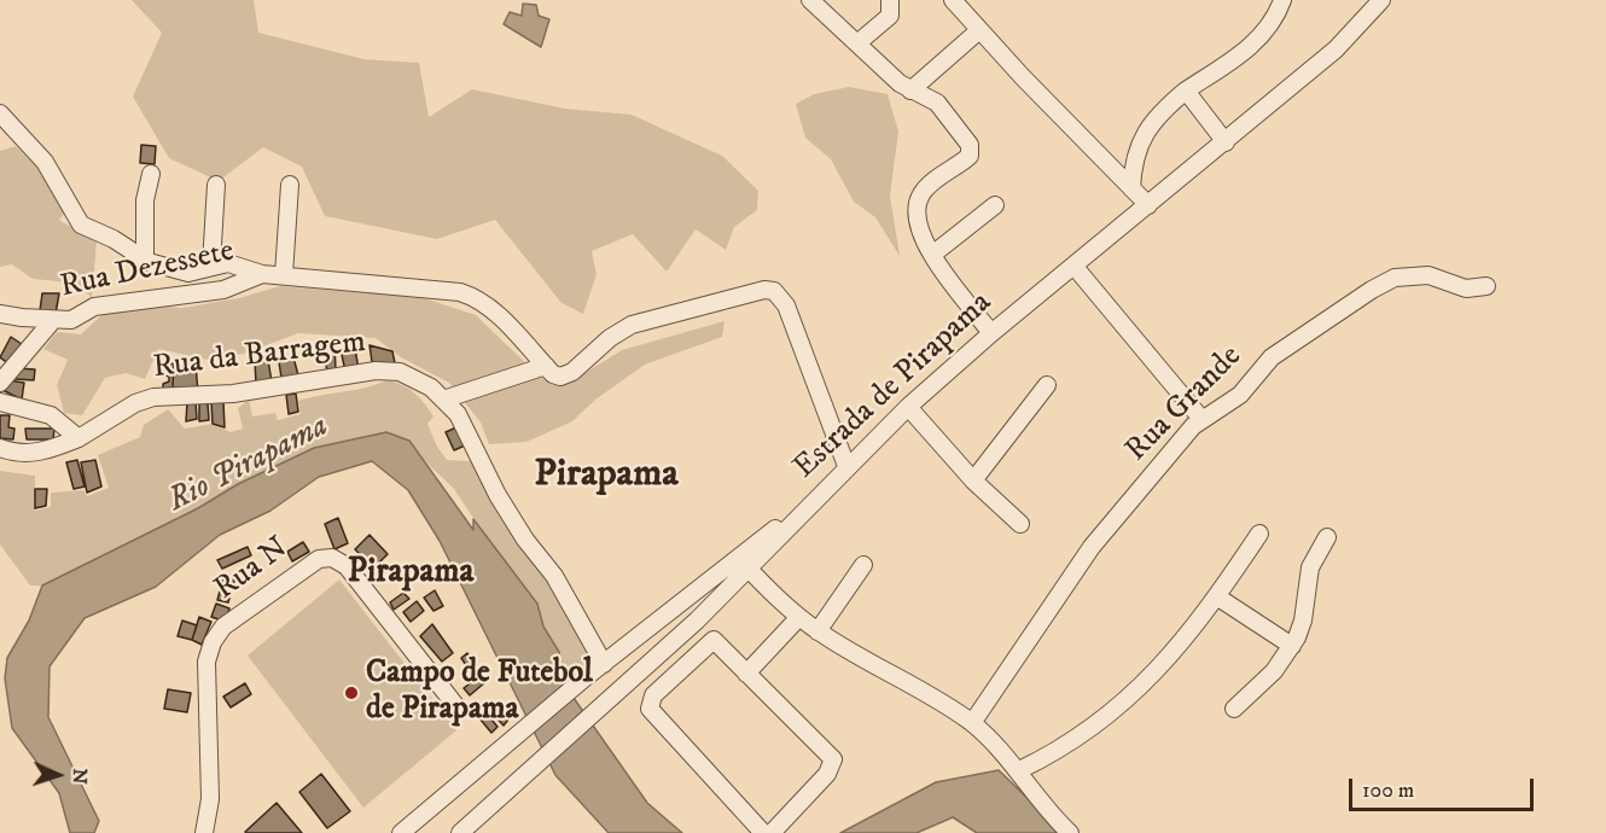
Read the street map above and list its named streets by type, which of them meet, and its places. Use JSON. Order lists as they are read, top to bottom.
{
  "streets": {
    "street": [
      "Rua Dezessete",
      "Rua da Barragem",
      "Estrada de Pirapama",
      "Rua Grande",
      "Rua N"
    ]
  },
  "districts": ["Pirapama", "Pirapama"],
  "water": ["Rio Pirapama"],
  "places": ["Campo de Futebol de Pirapama"],
  "scale_bar": "100 m",
  "north": "right"
}
